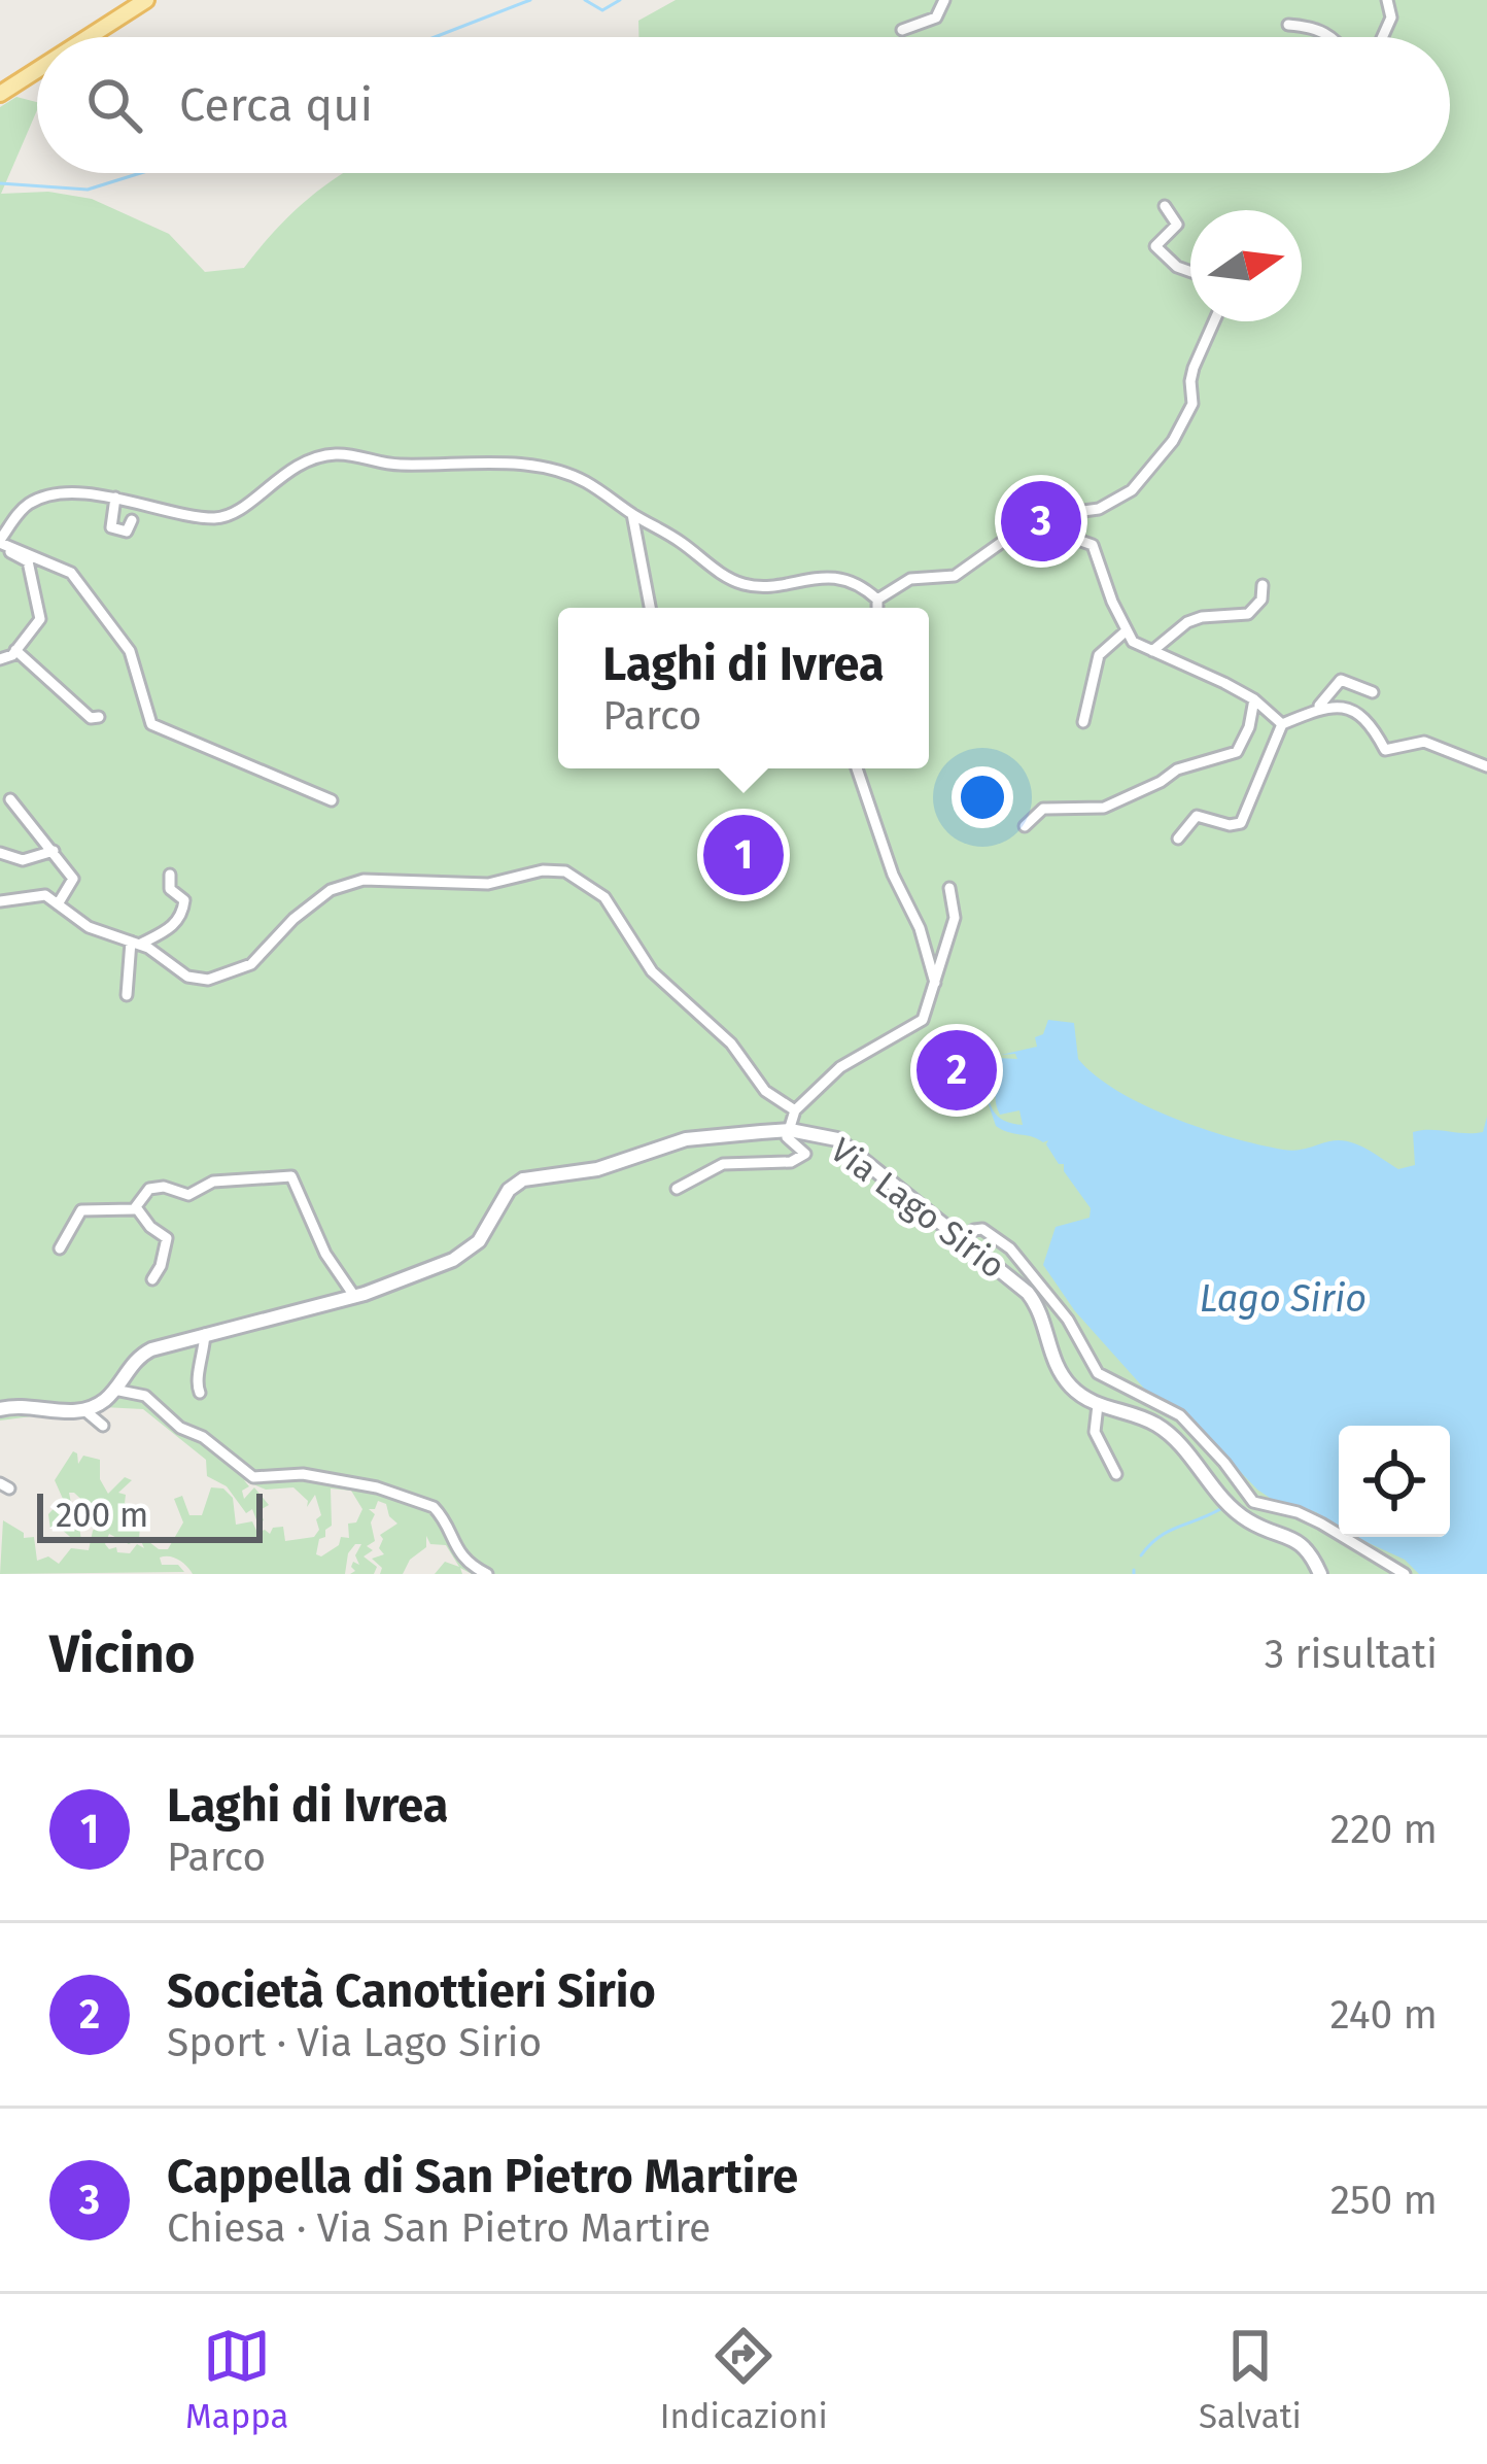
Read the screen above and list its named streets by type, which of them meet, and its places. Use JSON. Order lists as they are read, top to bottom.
{
  "streets": {
    "main road": ["Via Lago Sirio"]
  },
  "water": ["Lago Sirio"],
  "scale_bar": "200 m",
  "north": "right",
  "page": {
    "search": "Cerca qui",
    "pins": ["3", "1", "2"],
    "popup": ["Laghi di Ivrea", "Parco"],
    "scale": "200 m",
    "heading": ["Vicino", "3 risultati"],
    "list": [
      {
        "mark": "1",
        "name": "Laghi di Ivrea",
        "note": "Parco",
        "value": "220 m"
      },
      {
        "mark": "2",
        "name": "Società Canottieri Sirio",
        "note": "Sport · Via Lago Sirio",
        "value": "240 m"
      },
      {
        "mark": "3",
        "name": "Cappella di San Pietro Martire",
        "note": "Chiesa · Via San Pietro Martire",
        "value": "250 m"
      }
    ],
    "nav": ["Mappa", "Indicazioni", "Salvati"]
  }
}
